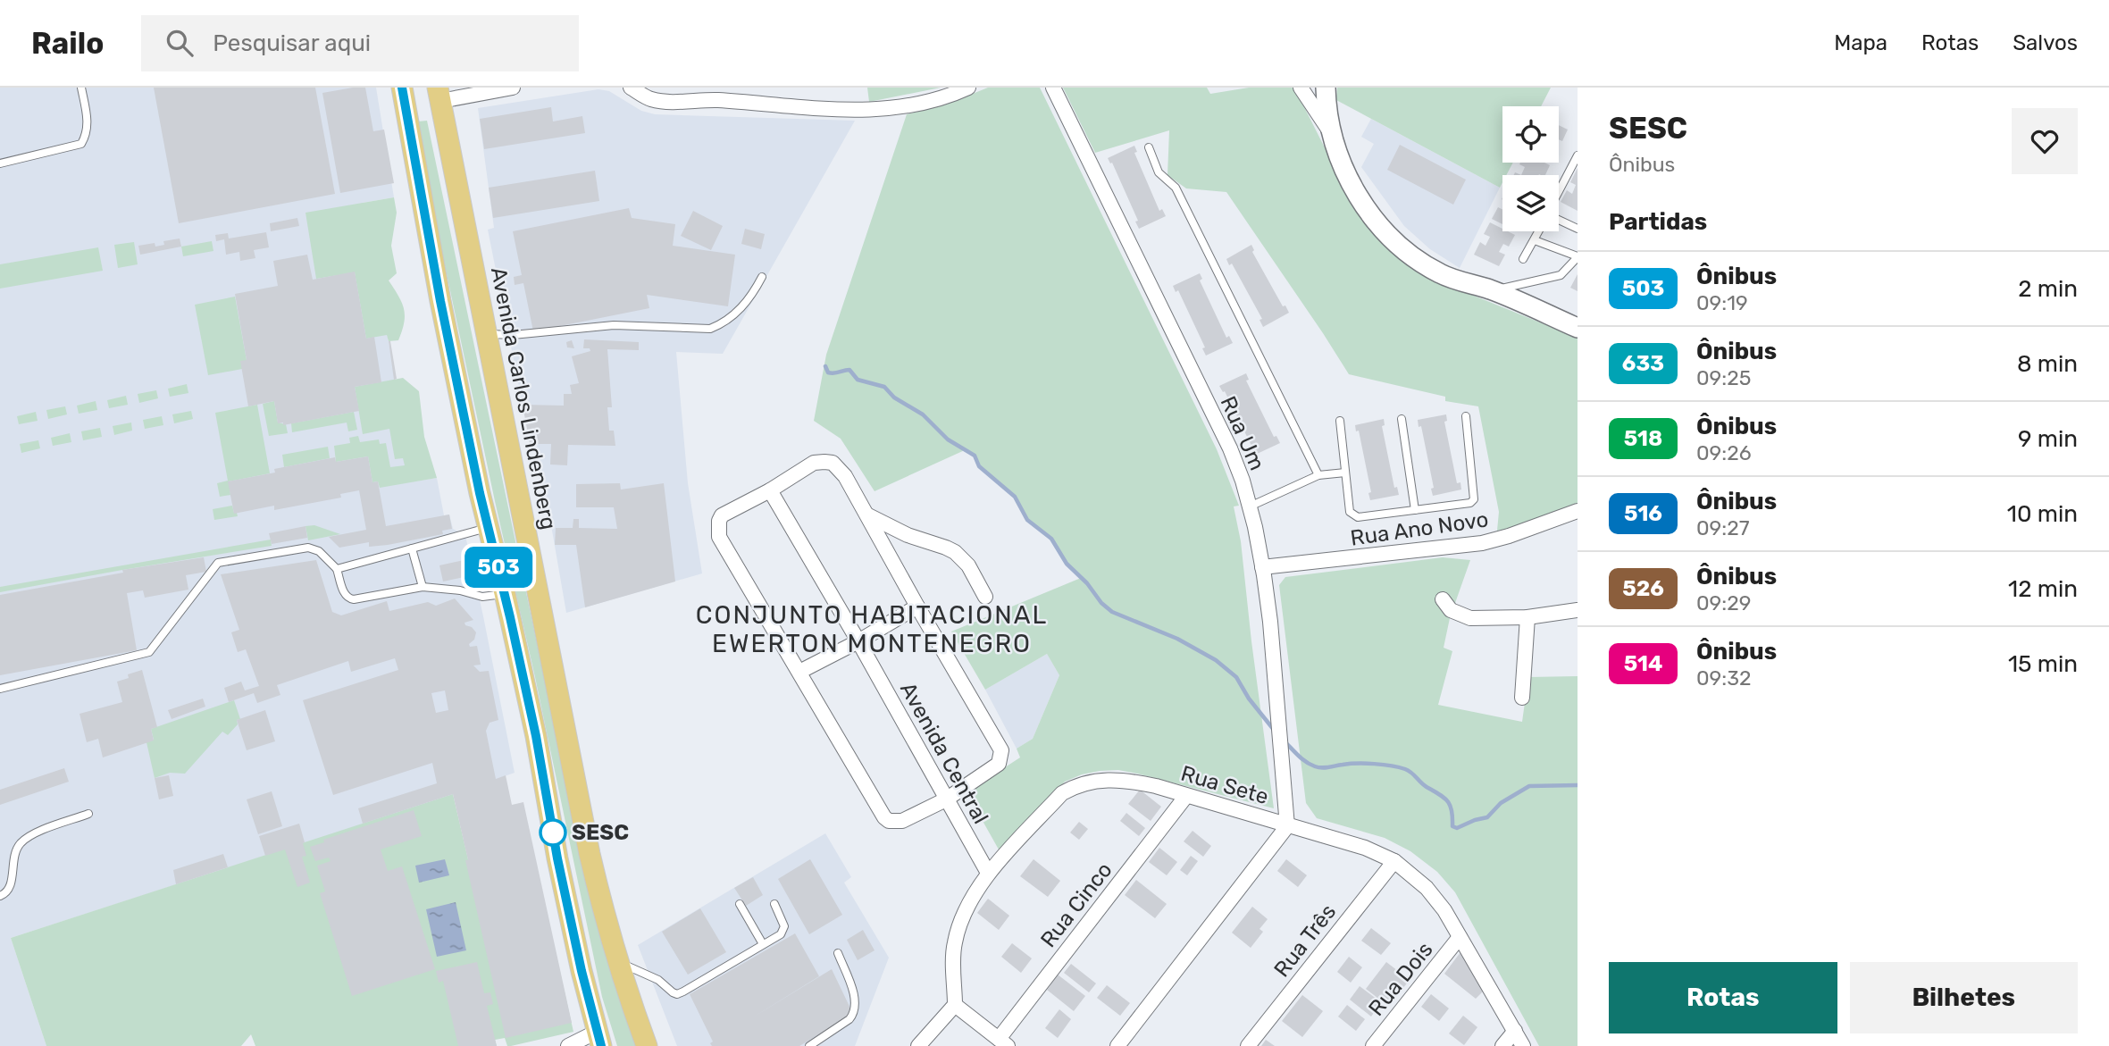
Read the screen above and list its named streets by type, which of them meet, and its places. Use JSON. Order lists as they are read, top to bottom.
{
  "streets": {
    "main road": ["Avenida Carlos Lindenberg"],
    "street": [
      "Rua Um",
      "Rua Ano Novo",
      "Avenida Central",
      "Rua Sete",
      "Rua Cinco",
      "Rua Três",
      "Rua Dois"
    ]
  },
  "crossings": [
    ["Rua Um", "Rua Ano Novo"],
    ["Rua Um", "Rua Sete"],
    ["Avenida Central", "Rua Sete"],
    ["Rua Sete", "Rua Cinco"],
    ["Rua Sete", "Rua Três"],
    ["Rua Sete", "Rua Dois"]
  ],
  "districts": ["CONJUNTO HABITACIONAL EWERTON MONTENEGRO"],
  "places": ["SESC"],
  "lines": ["bus line 503"],
  "page": {
    "header": "Railo",
    "search": "Pesquisar aqui",
    "nav": ["Mapa", "Rotas", "Salvos"],
    "on_map": "503",
    "heading": [
      ["SESC", "Ônibus"],
      "Partidas"
    ],
    "list": [
      {
        "mark": "503",
        "name": "Ônibus",
        "note": "09:19",
        "value": "2 min"
      },
      {
        "mark": "633",
        "name": "Ônibus",
        "note": "09:25",
        "value": "8 min"
      },
      {
        "mark": "518",
        "name": "Ônibus",
        "note": "09:26",
        "value": "9 min"
      },
      {
        "mark": "516",
        "name": "Ônibus",
        "note": "09:27",
        "value": "10 min"
      },
      {
        "mark": "526",
        "name": "Ônibus",
        "note": "09:29",
        "value": "12 min"
      },
      {
        "mark": "514",
        "name": "Ônibus",
        "note": "09:32",
        "value": "15 min"
      }
    ],
    "buttons": ["Rotas", "Bilhetes"]
  }
}
